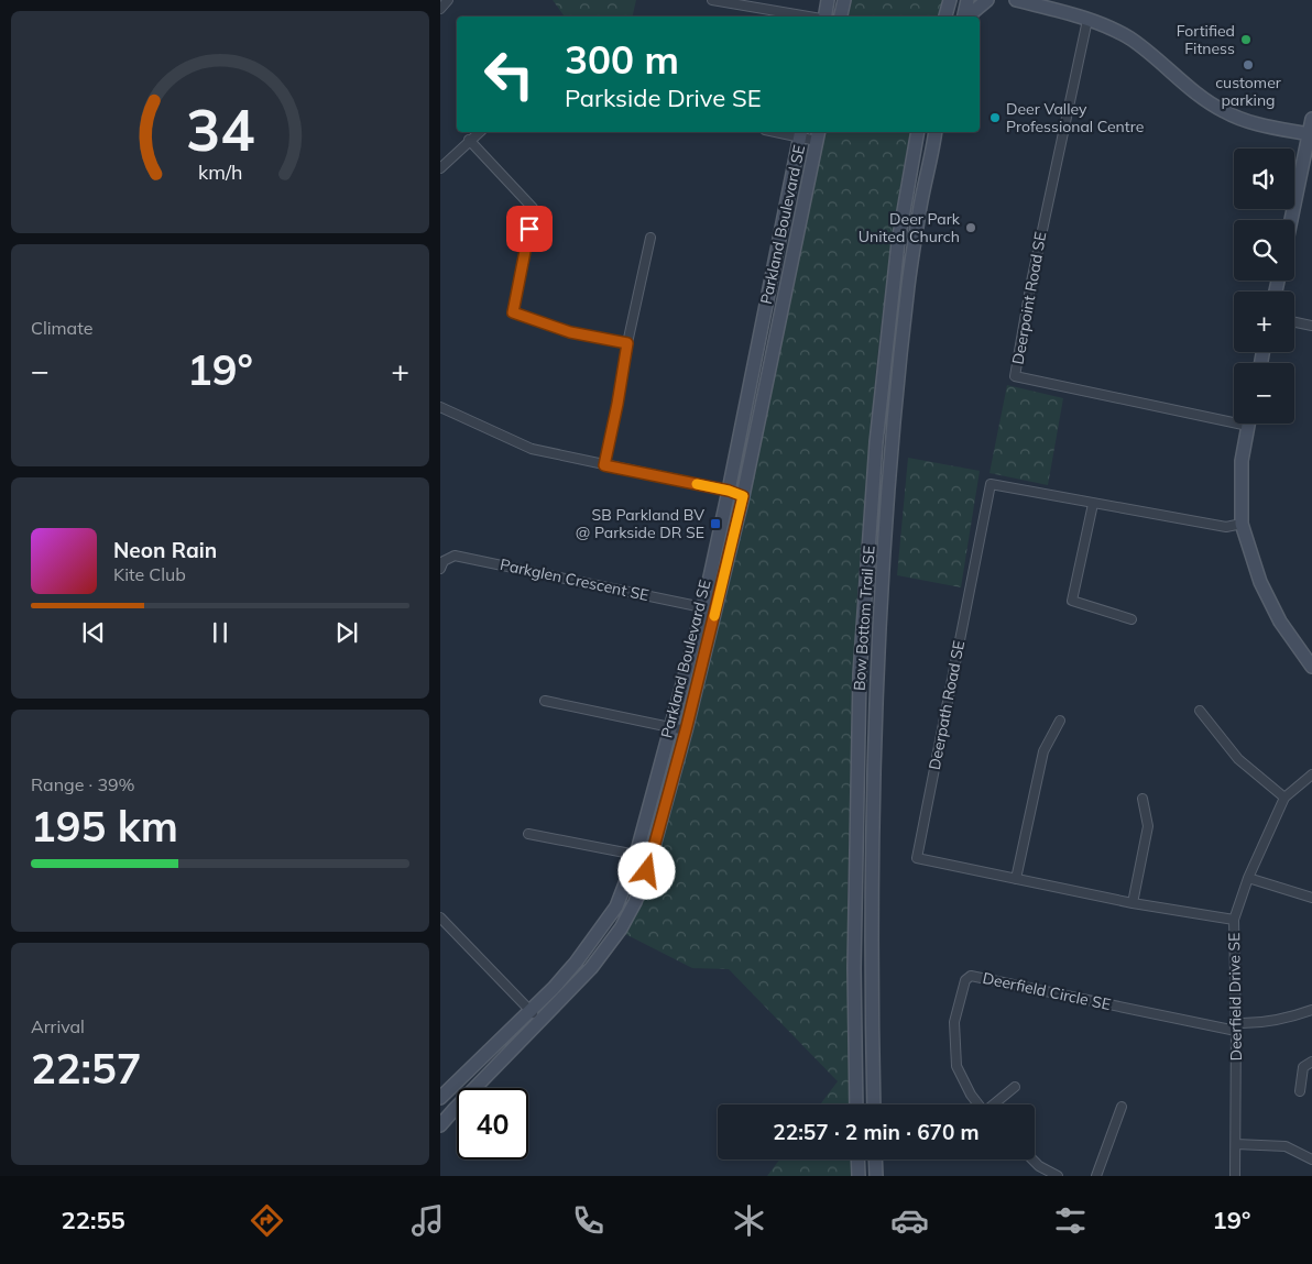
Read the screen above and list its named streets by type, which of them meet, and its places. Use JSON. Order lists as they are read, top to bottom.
{
  "streets": {
    "street": [
      "Parkland Boulevard SE",
      "Deerpoint Road SE",
      "Parkglen Crescent SE",
      "Bow Bottom Trail SE",
      "Deerpath Road SE",
      "Deerfield Circle SE",
      "Deerfield Drive SE"
    ]
  },
  "crossings": [
    ["Parkland Boulevard SE", "Parkglen Crescent SE"],
    ["Deerpath Road SE", "Deerfield Drive SE"],
    ["Deerfield Circle SE", "Deerfield Drive SE"]
  ],
  "places": {
    "other": [
      "Fortified Fitness",
      "customer parking",
      "Deer Valley Professional Centre",
      "Deer Park United Church"
    ],
    "transit": ["SB Parkland BV @ Parkside DR SE"]
  },
  "page": {
    "turn": ["300 m", "Parkside Drive SE"],
    "map_buttons": ["+", "−"],
    "tile": [
      "Climate",
      ["Range · 39%", "195 km"],
      ["Arrival", "22:57"]
    ],
    "heat": ["−", "19°", "+"],
    "song": ["Neon Rain", "Kite Club"],
    "limit": "40",
    "trip": "22:57 · 2 min · 670 m",
    "tabs": ["22:55", "19°"],
    "gauge": ["34", "km/h"]
  }
}
